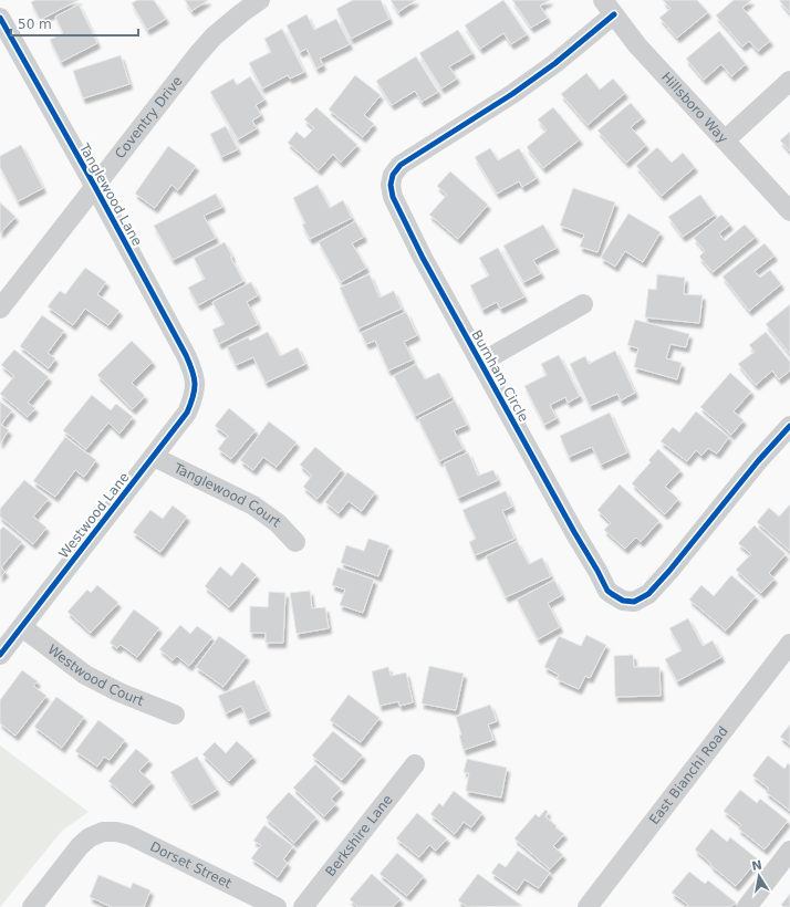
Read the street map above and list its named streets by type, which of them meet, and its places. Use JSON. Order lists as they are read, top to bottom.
{
  "streets": {
    "street": [
      "Hillsboro Way",
      "Coventry Drive",
      "Tanglewood Lane",
      "Burnham Circle",
      "Tanglewood Court",
      "Westwood Lane",
      "Westwood Court",
      "East Bianchi Road",
      "Berkshire Lane",
      "Dorset Street"
    ]
  },
  "crossings": [
    ["Hillsboro Way", "Burnham Circle"],
    ["Coventry Drive", "Tanglewood Lane"],
    ["Tanglewood Lane", "Westwood Lane"],
    ["Tanglewood Court", "Westwood Lane"],
    ["Westwood Lane", "Westwood Court"]
  ],
  "scale_bar": "50 m",
  "north": "top"
}
